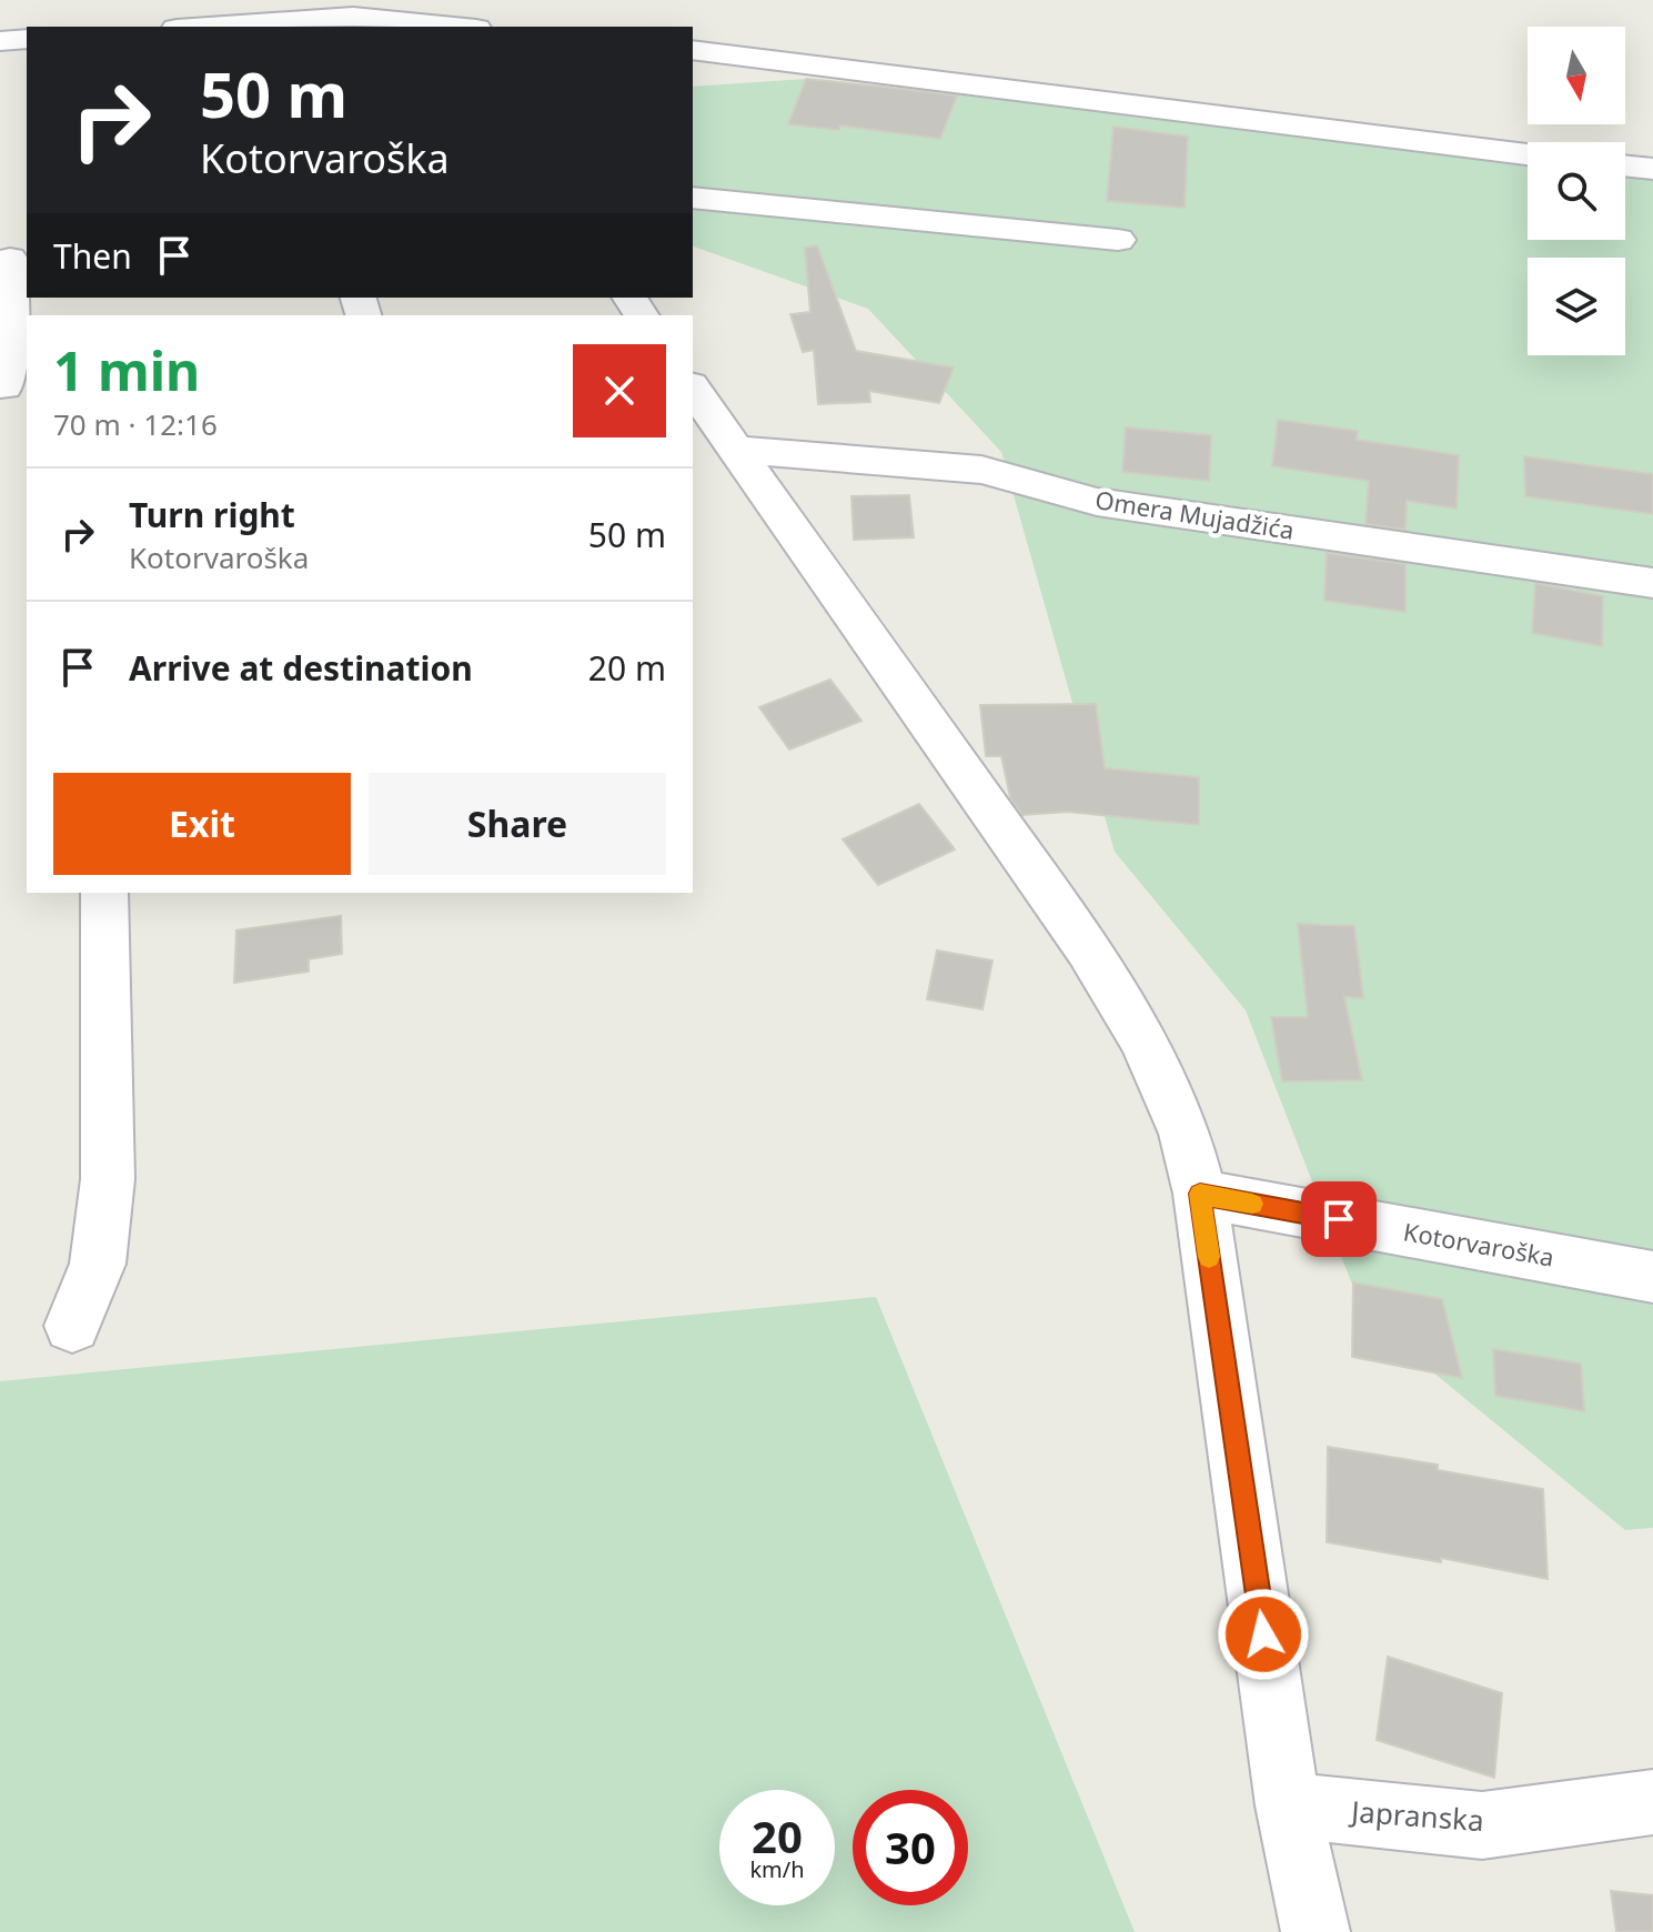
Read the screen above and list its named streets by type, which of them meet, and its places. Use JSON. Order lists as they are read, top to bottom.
{
  "streets": {
    "street": ["Omera Mujadžića", "Kotorvaroška", "Japranska"]
  },
  "north": "bottom",
  "page": {
    "turn": ["50 m", "Kotorvaroška"],
    "then": "Then",
    "heading": ["1 min", "70 m · 12:16"],
    "list": [
      {
        "name": "Turn right",
        "note": "Kotorvaroška",
        "value": "50 m"
      },
      {
        "name": "Arrive at destination",
        "value": "20 m"
      }
    ],
    "buttons": ["Exit", "Share"],
    "speed": "20 km/h",
    "limit": "30"
  }
}
